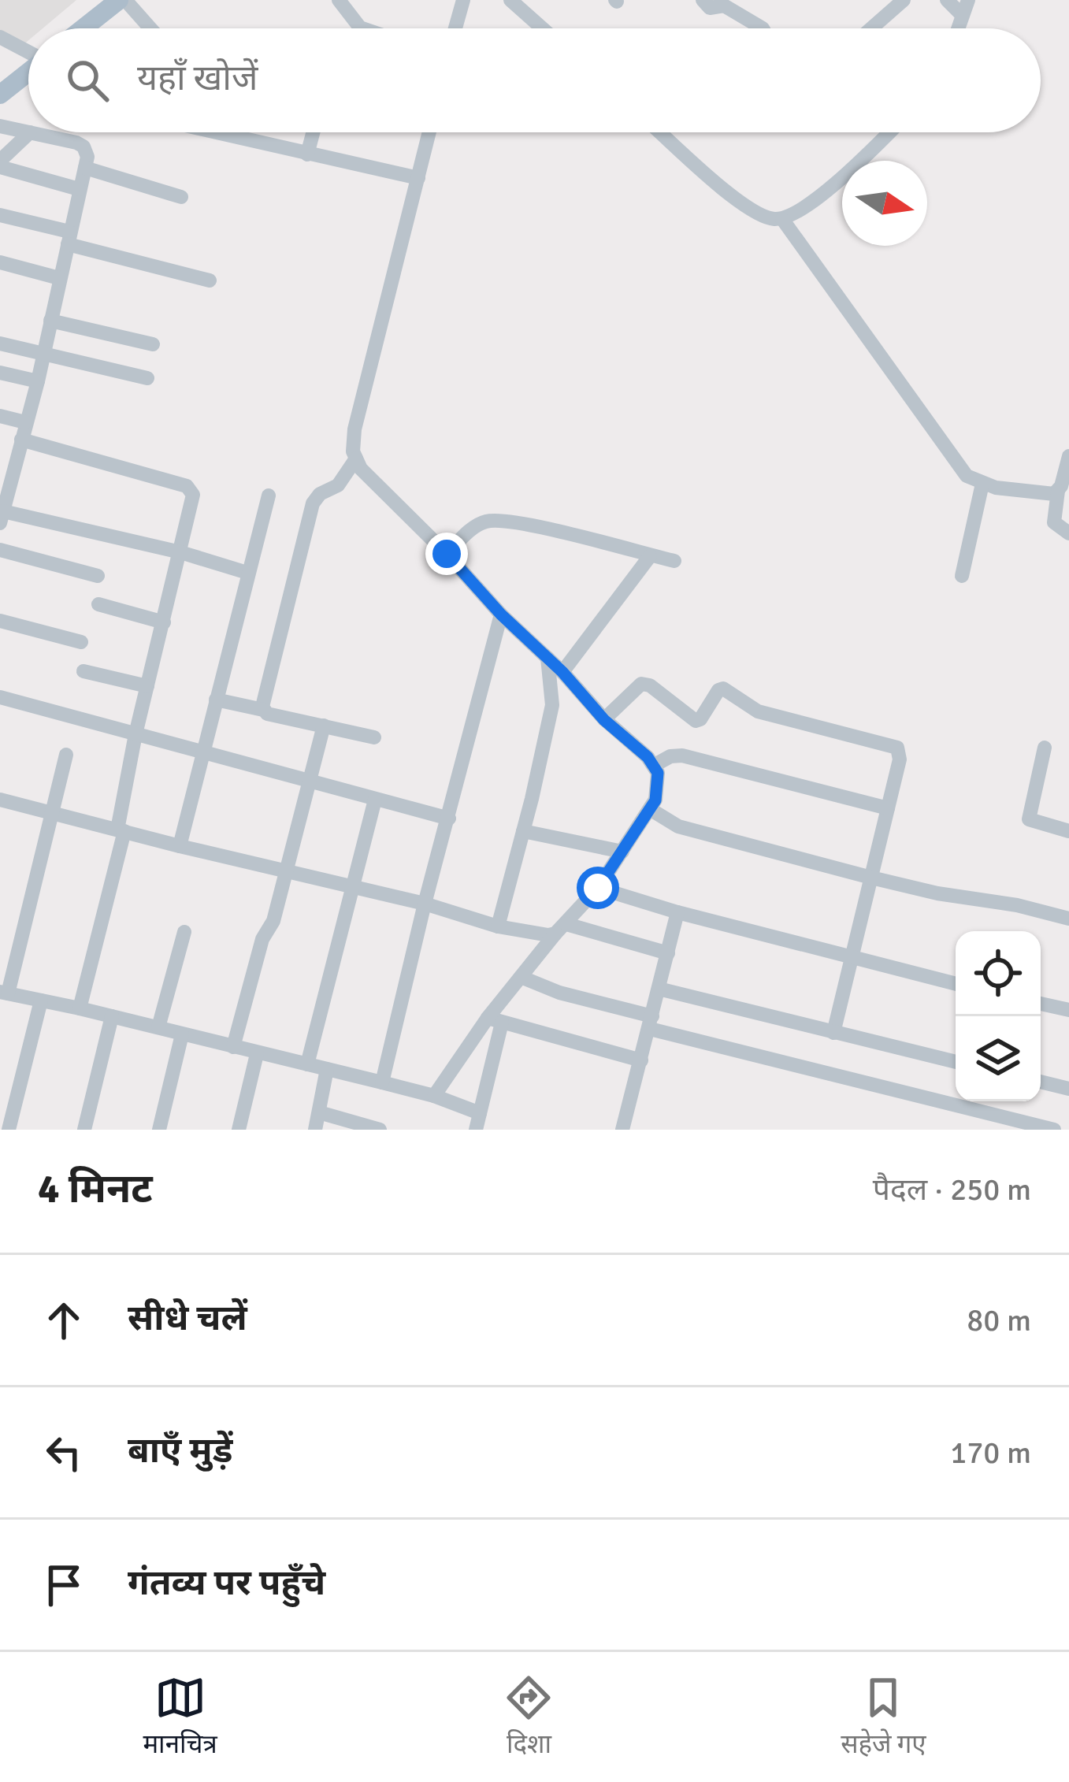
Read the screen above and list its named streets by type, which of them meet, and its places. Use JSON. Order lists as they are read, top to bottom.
{
  "north": "right",
  "page": {
    "search": "यहाँ खोजें",
    "heading": ["4 मिनट", "पैदल · 250 m"],
    "list": [
      ["सीधे चलें", "80 m"],
      ["बाएँ मुड़ें", "170 m"],
      "गंतव्य पर पहुँचे"
    ],
    "nav": ["मानचित्र", "दिशा", "सहेजे गए"]
  }
}
